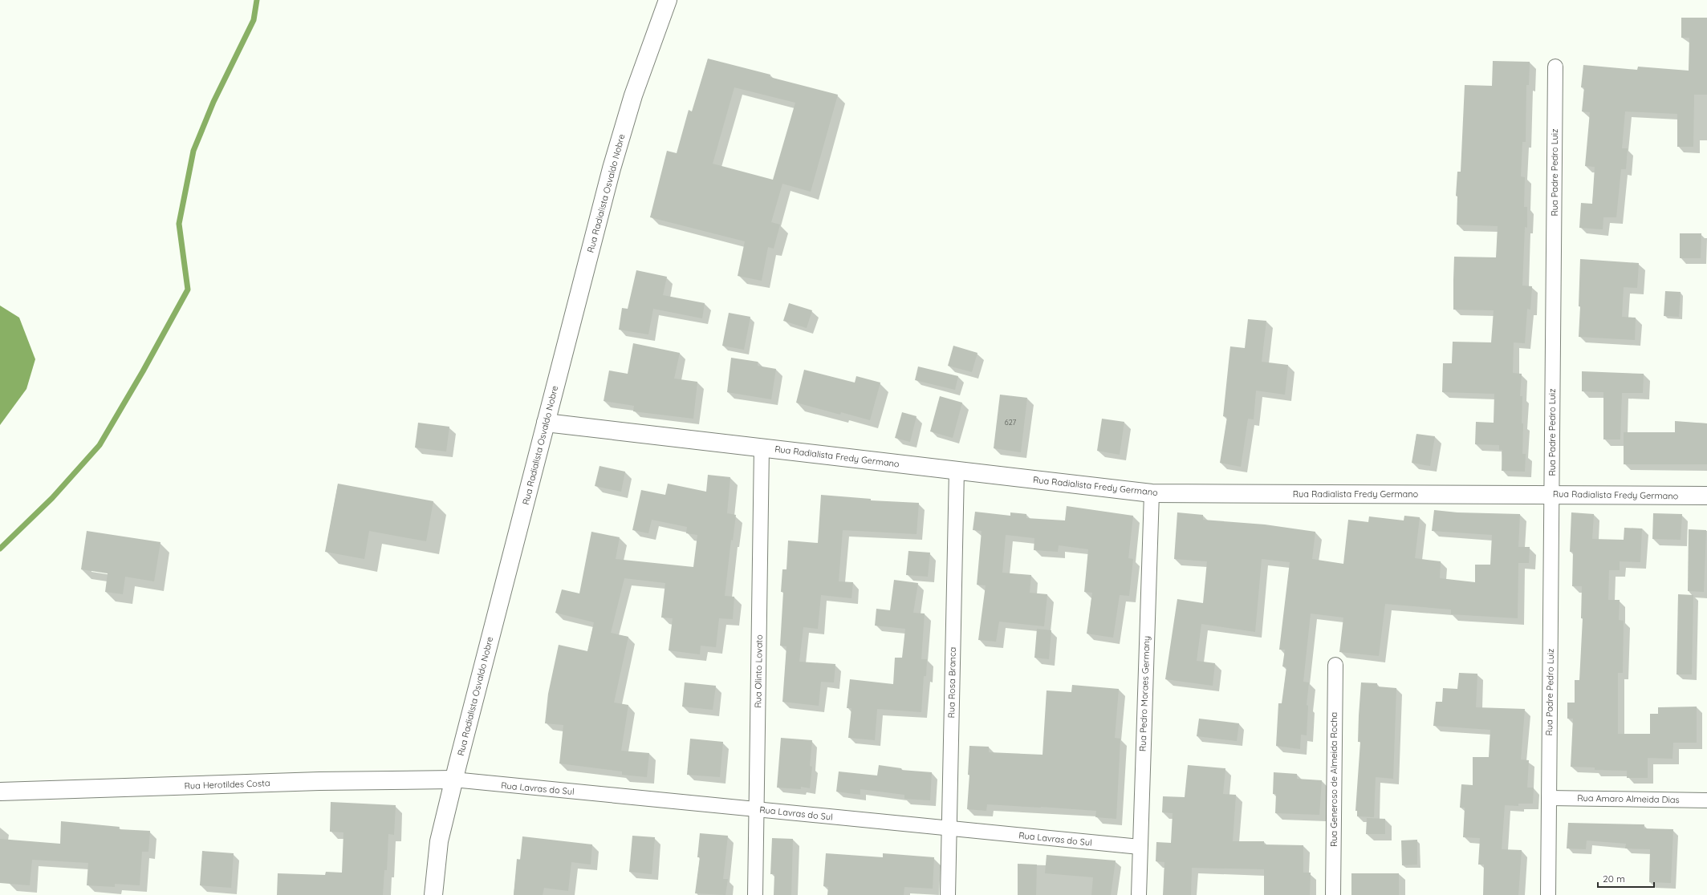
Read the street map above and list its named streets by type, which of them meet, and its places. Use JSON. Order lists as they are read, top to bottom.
{
  "streets": {
    "street": [
      "Rua Padre Pedro Luiz",
      "Rua Radialista Osvaldo Nobre",
      "Rua Radialista Fredy Germano",
      "Rua Olinto Lovato",
      "Rua Rosa Branca",
      "Rua Pedro Moraes Germany",
      "Rua Generoso de Almeida Rocha",
      "Rua Herotildes Costa",
      "Rua Lavras do Sul",
      "Rua Amaro Almeida Dias"
    ]
  },
  "crossings": [
    ["Rua Padre Pedro Luiz", "Rua Radialista Fredy Germano"],
    ["Rua Padre Pedro Luiz", "Rua Amaro Almeida Dias"],
    ["Rua Radialista Osvaldo Nobre", "Rua Radialista Fredy Germano"],
    ["Rua Radialista Osvaldo Nobre", "Rua Herotildes Costa"],
    ["Rua Radialista Osvaldo Nobre", "Rua Lavras do Sul"],
    ["Rua Radialista Fredy Germano", "Rua Olinto Lovato"],
    ["Rua Radialista Fredy Germano", "Rua Rosa Branca"],
    ["Rua Radialista Fredy Germano", "Rua Pedro Moraes Germany"],
    ["Rua Olinto Lovato", "Rua Lavras do Sul"],
    ["Rua Rosa Branca", "Rua Lavras do Sul"],
    ["Rua Pedro Moraes Germany", "Rua Lavras do Sul"],
    ["Rua Herotildes Costa", "Rua Lavras do Sul"]
  ],
  "house_numbers": ["627"],
  "scale_bar": "20 m"
}
